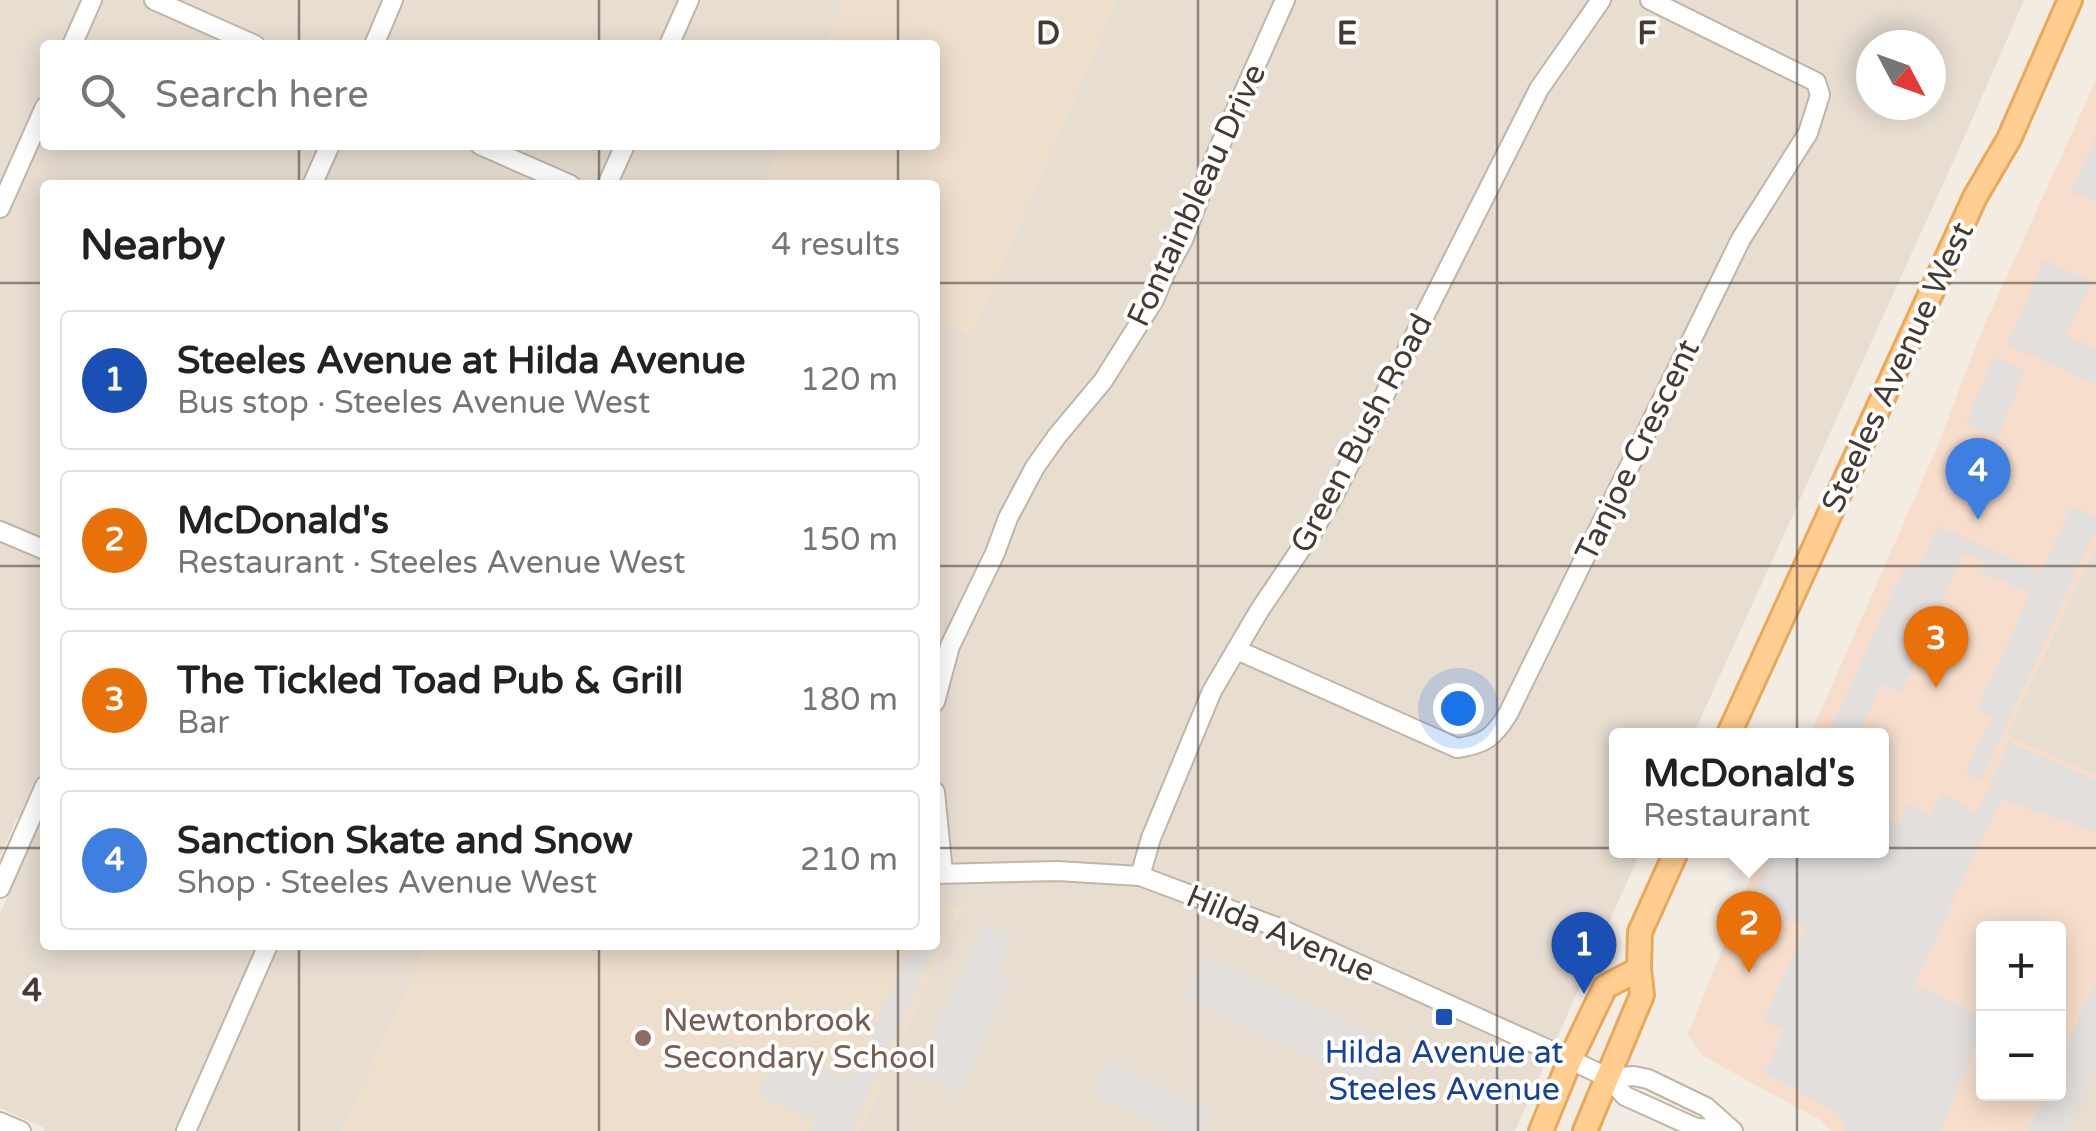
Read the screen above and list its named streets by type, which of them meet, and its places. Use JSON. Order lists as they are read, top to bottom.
{
  "streets": {
    "main road": ["Steeles Avenue West"],
    "street": [
      "Fontainbleau Drive",
      "Green Bush Road",
      "Tanjoe Crescent",
      "Hilda Avenue"
    ]
  },
  "crossings": [
    ["Green Bush Road", "Tanjoe Crescent"],
    ["Green Bush Road", "Hilda Avenue"]
  ],
  "places": {
    "transit": ["Hilda Avenue at Steeles Avenue"],
    "other": ["Newtonbrook Secondary School"]
  },
  "north": "bottom right",
  "page": {
    "search": "Search here",
    "heading": ["Nearby", "4 results"],
    "list": [
      {
        "mark": "1",
        "name": "Steeles Avenue at Hilda Avenue",
        "note": "Bus stop · Steeles Avenue West",
        "value": "120 m"
      },
      {
        "mark": "2",
        "name": "McDonald's",
        "note": "Restaurant · Steeles Avenue West",
        "value": "150 m"
      },
      {
        "mark": "3",
        "name": "The Tickled Toad Pub & Grill",
        "note": "Bar",
        "value": "180 m"
      },
      {
        "mark": "4",
        "name": "Sanction Skate and Snow",
        "note": "Shop · Steeles Avenue West",
        "value": "210 m"
      }
    ],
    "pins": [
      "4",
      "3",
      "2",
      "1"
    ],
    "popup": ["McDonald's", "Restaurant"],
    "map_buttons": ["+", "−"]
  },
  "grid": {
    "columns": ["D", "E", "F"],
    "rows": ["4"]
  }
}
